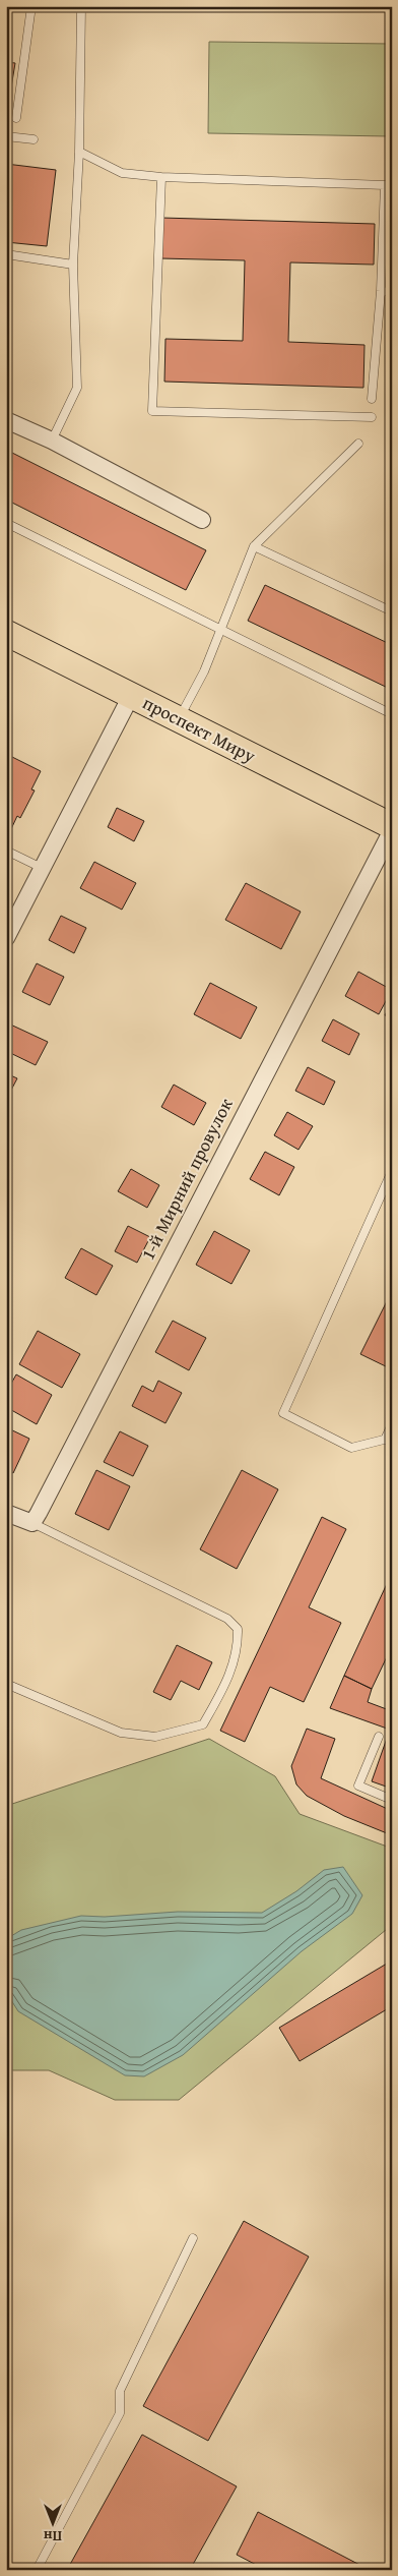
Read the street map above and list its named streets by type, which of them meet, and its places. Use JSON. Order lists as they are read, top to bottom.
{
  "streets": {
    "main road": ["проспект Миру"],
    "street": ["1-й Мирний провулок"]
  },
  "crossings": [
    ["проспект Миру", "1-й Мирний провулок"]
  ],
  "north": "bottom"
}
